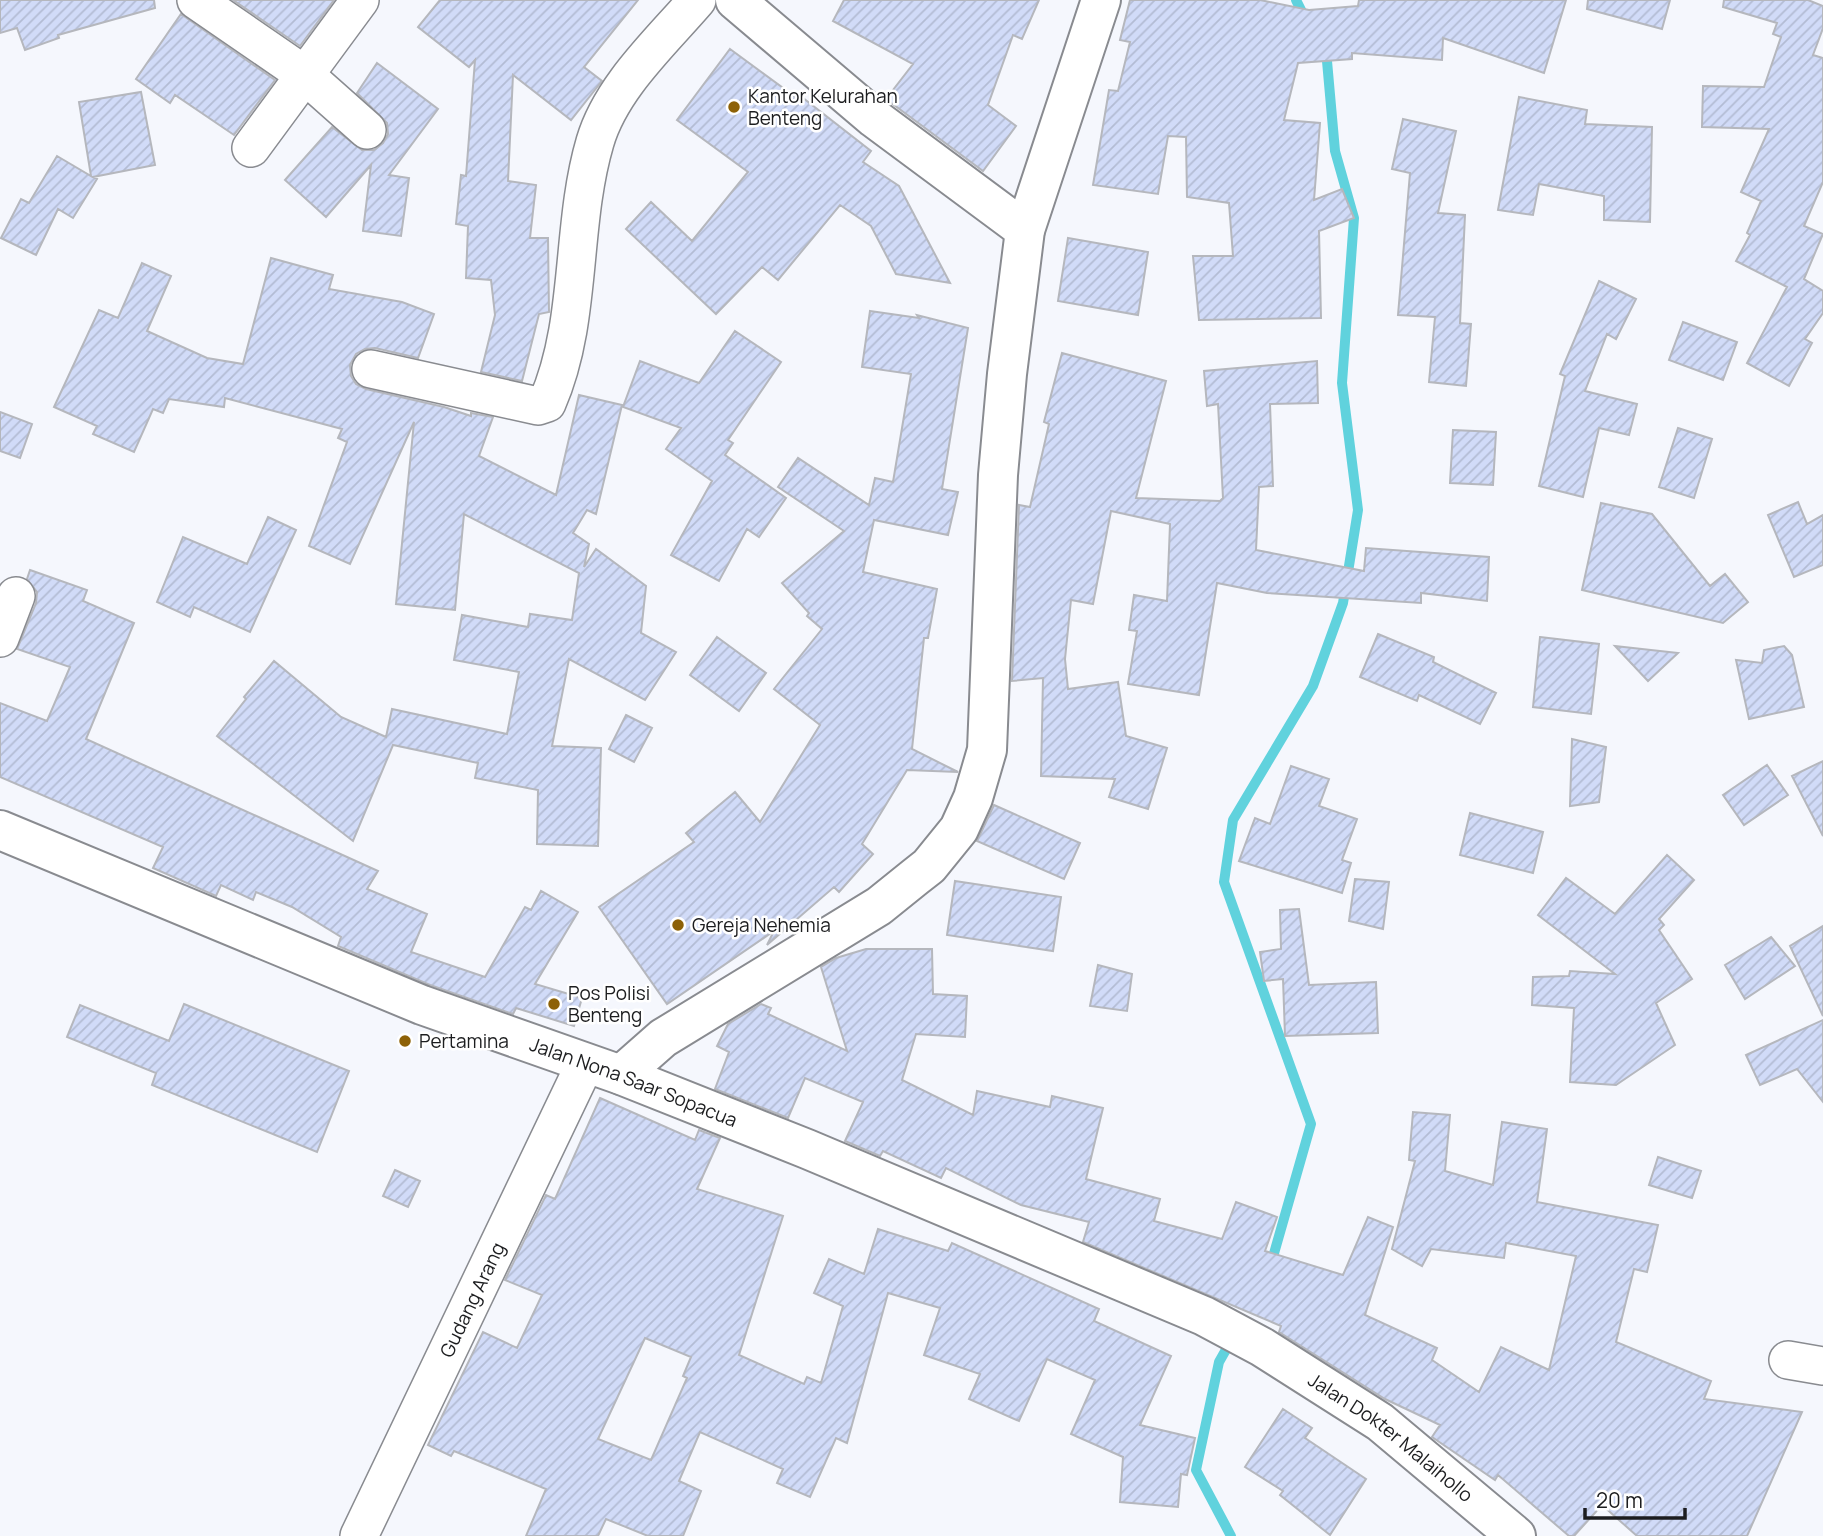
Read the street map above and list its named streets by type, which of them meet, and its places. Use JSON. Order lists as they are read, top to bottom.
{
  "streets": {
    "main road": ["Jalan Nona Saar Sopacua", "Jalan Dokter Malaihollo"],
    "street": ["Gudang Arang"]
  },
  "crossings": [
    ["Jalan Nona Saar Sopacua", "Gudang Arang"],
    ["Jalan Nona Saar Sopacua", "Jalan Dokter Malaihollo"]
  ],
  "places": [
    "Kantor Kelurahan Benteng",
    "Gereja Nehemia",
    "Pos Polisi Benteng",
    "Pertamina"
  ],
  "scale_bar": "20 m"
}
